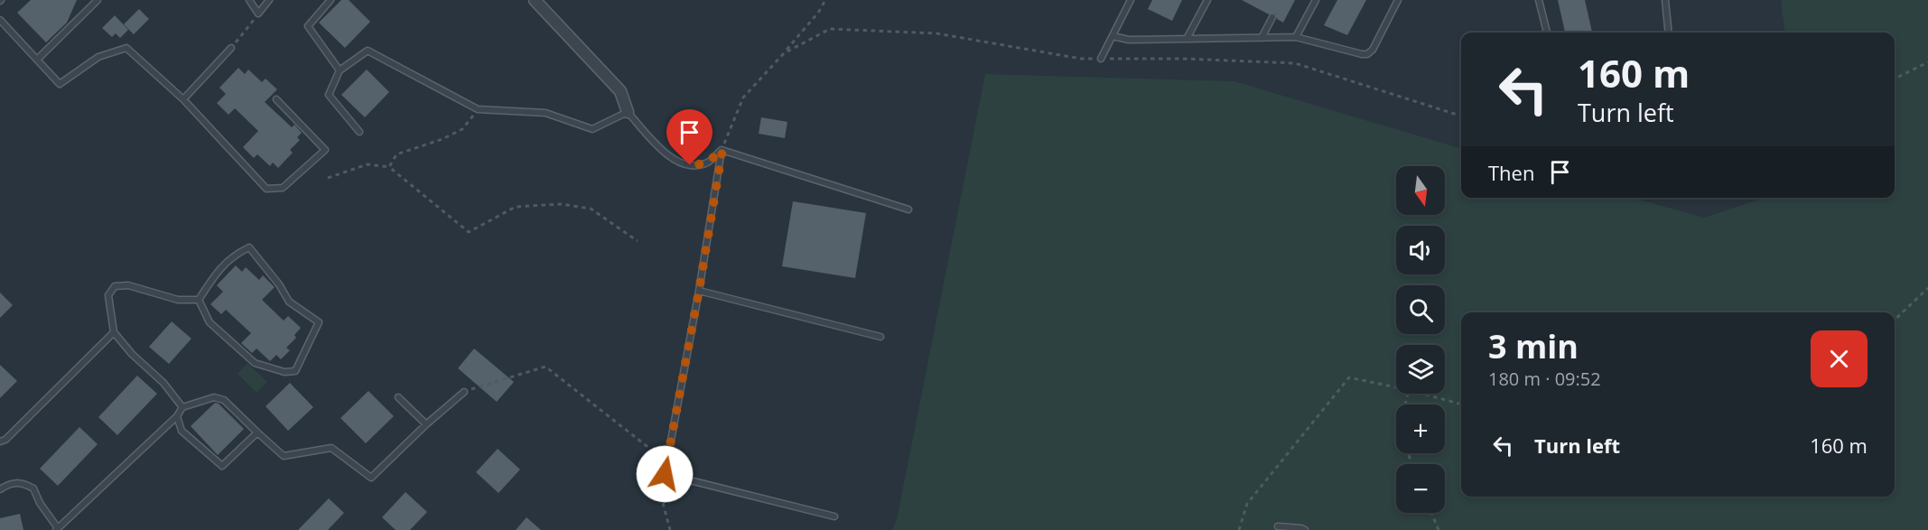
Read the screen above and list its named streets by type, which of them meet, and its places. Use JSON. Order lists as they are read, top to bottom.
{
  "north": "bottom",
  "page": {
    "turn": ["160 m", "Turn left"],
    "then": "Then",
    "map_buttons": ["+", "−"],
    "heading": ["3 min", "180 m · 09:52"],
    "list": [
      {
        "name": "Turn left",
        "value": "160 m"
      }
    ]
  }
}
